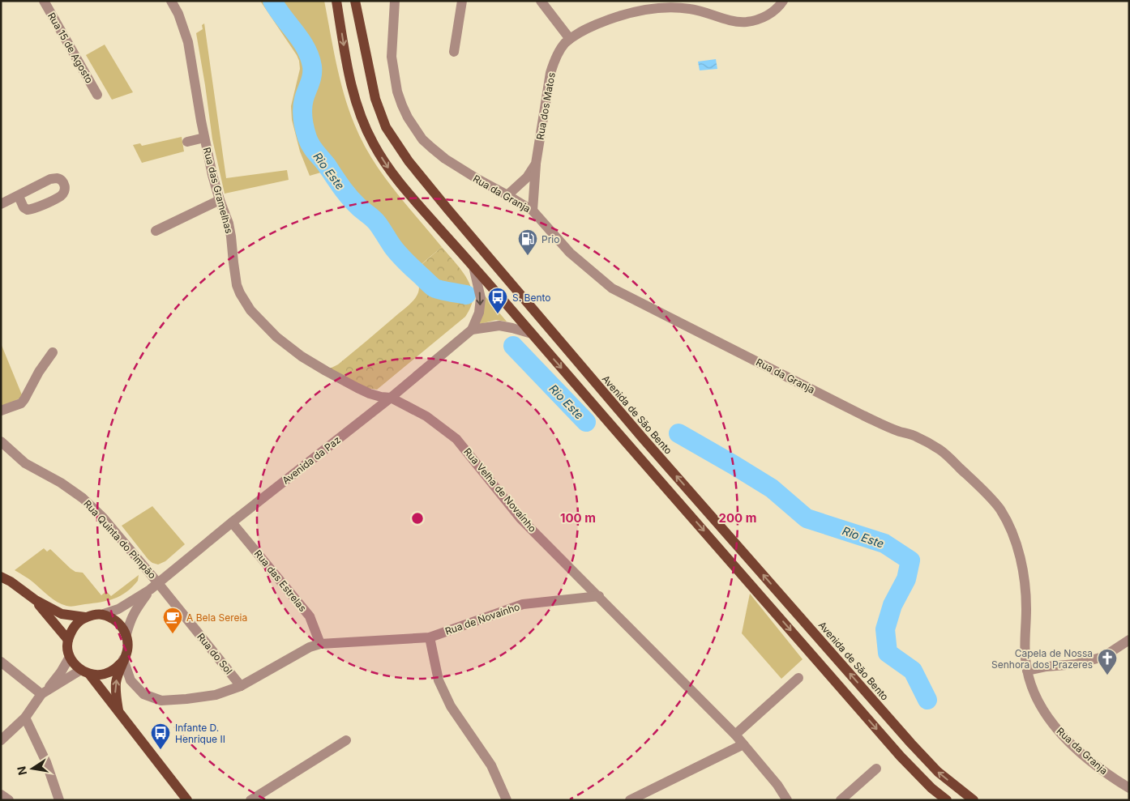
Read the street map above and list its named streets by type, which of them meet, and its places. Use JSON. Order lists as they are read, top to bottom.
{
  "streets": {
    "main road": ["Avenida de São Bento"],
    "street": [
      "Rua 15 de Agosto",
      "Rua dos Matos",
      "Rua das Gramelhas",
      "Rua da Granja",
      "Avenida da Paz",
      "Rua Velha de Novaínho",
      "Rua Quinta do Pimpão",
      "Rua das Estrelas",
      "Rua de Novaínho",
      "Rua do Sol"
    ]
  },
  "crossings": [
    ["Rua dos Matos", "Rua da Granja"],
    ["Rua das Gramelhas", "Avenida da Paz"],
    ["Rua das Gramelhas", "Rua Velha de Novaínho"],
    ["Avenida da Paz", "Rua Velha de Novaínho"],
    ["Avenida da Paz", "Rua Quinta do Pimpão"],
    ["Avenida da Paz", "Rua das Estrelas"],
    ["Avenida da Paz", "Rua de Novaínho"],
    ["Avenida da Paz", "Rua do Sol"],
    ["Rua Velha de Novaínho", "Rua de Novaínho"],
    ["Rua Quinta do Pimpão", "Rua do Sol"],
    ["Rua das Estrelas", "Rua de Novaínho"],
    ["Rua de Novaínho", "Rua do Sol"]
  ],
  "water": ["Rio Este"],
  "places": {
    "fuel station": ["Prio"],
    "bus stop": ["S. Bento", "Infante D. Henrique II"],
    "cafe": ["A Bela Sereia"],
    "church": ["Capela de Nossa Senhora dos Prazeres"]
  },
  "north": "left",
  "rings": ["100 m", "200 m"]
}
